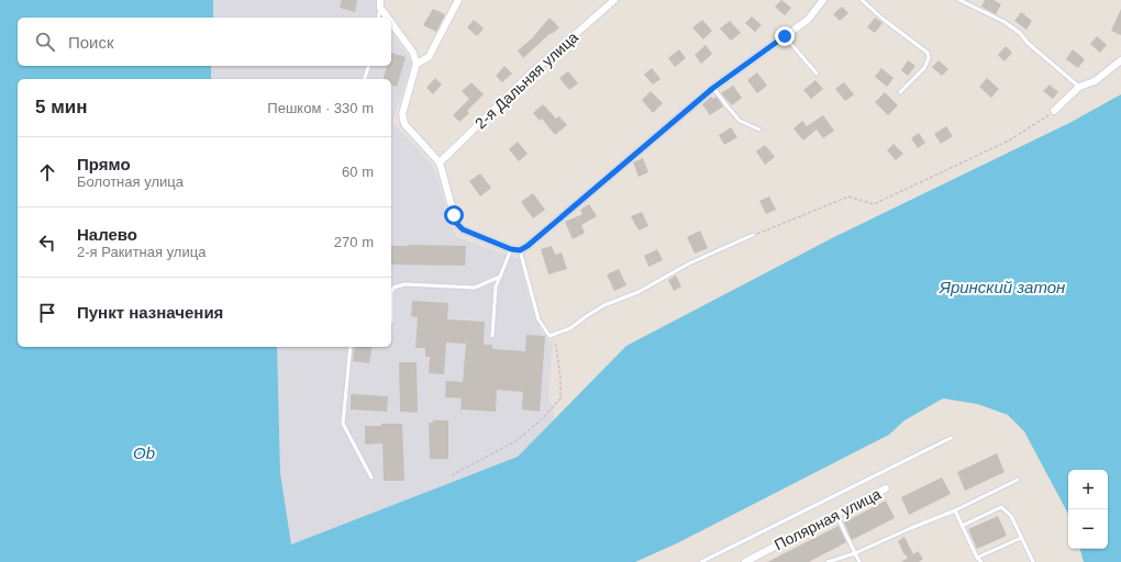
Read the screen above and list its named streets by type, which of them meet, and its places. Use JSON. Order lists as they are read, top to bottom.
{
  "streets": {
    "street": ["2-я Дальняя улица", "Полярная улица"]
  },
  "water": ["Яринский затон", "Ob"],
  "page": {
    "search": "Поиск",
    "heading": ["5 мин", "Пешком · 330 m"],
    "list": [
      ["Прямо", "Болотная улица", "60 m"],
      ["Налево", "2-я Ракитная улица", "270 m"],
      "Пункт назначения"
    ],
    "map_buttons": ["+", "−"]
  }
}
